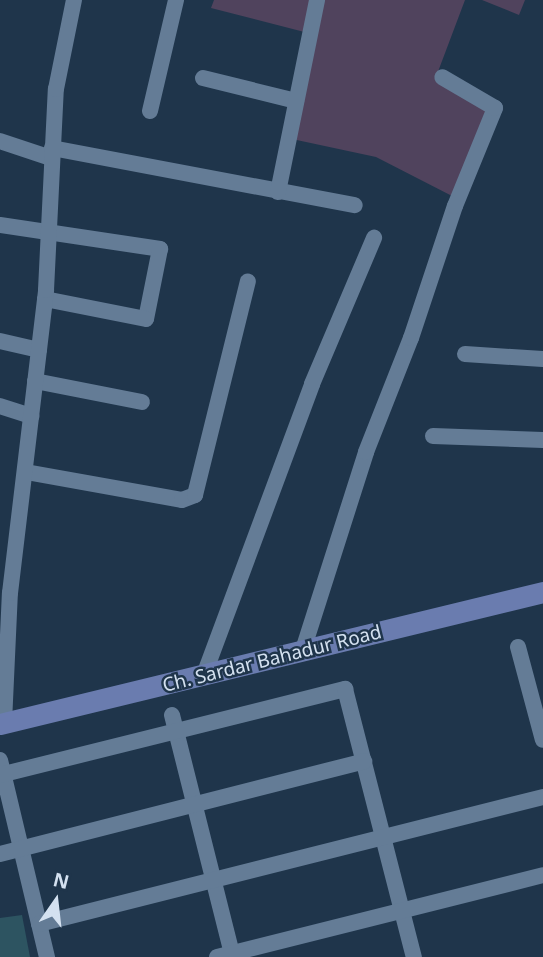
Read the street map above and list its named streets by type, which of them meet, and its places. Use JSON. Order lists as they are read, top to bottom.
{
  "streets": {
    "main road": ["Ch. Sardar Bahadur Road"]
  },
  "north": "top"
}
